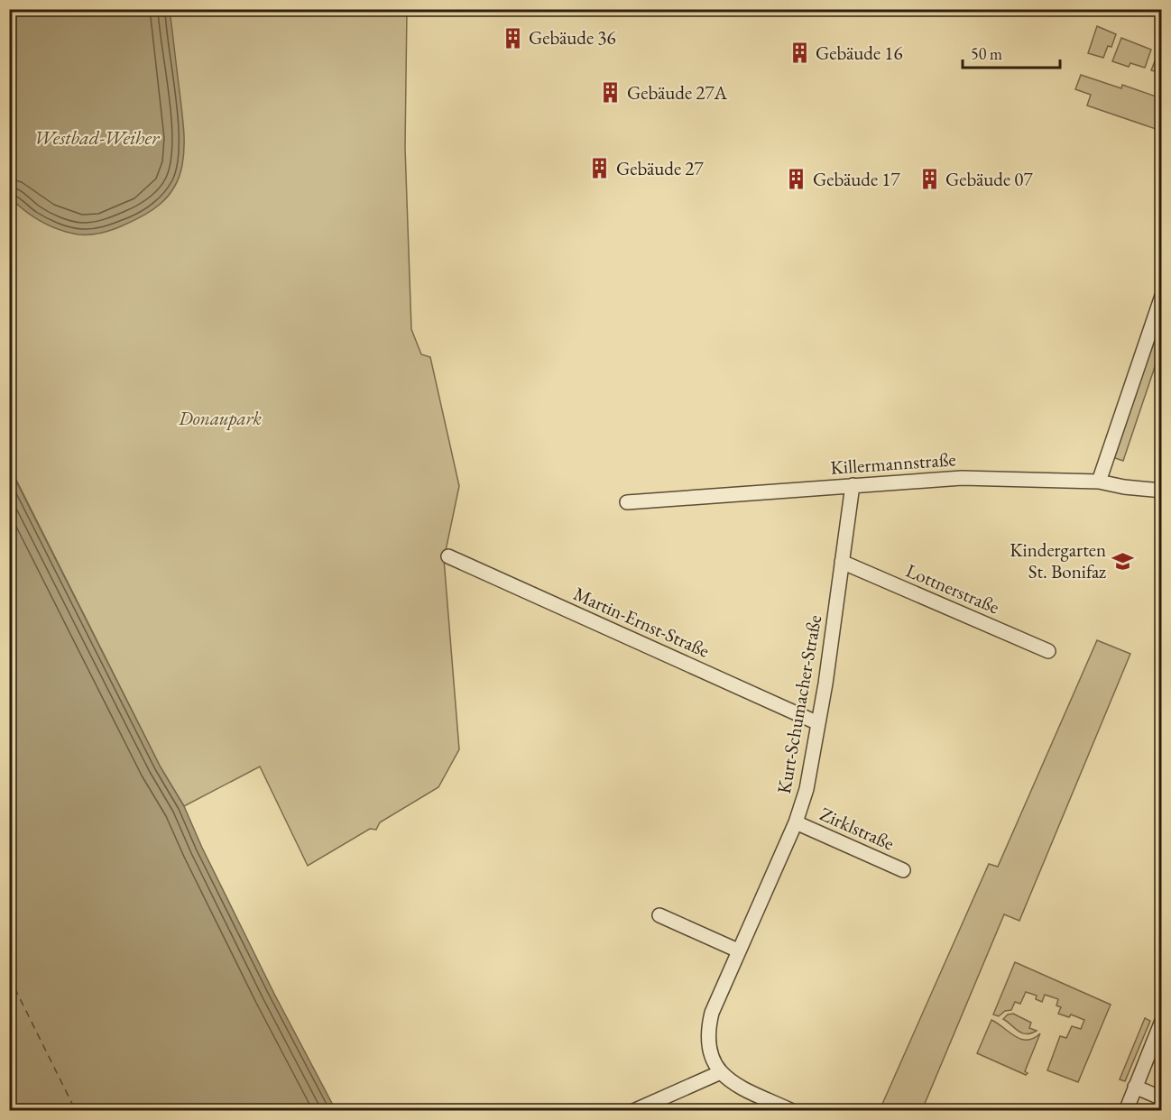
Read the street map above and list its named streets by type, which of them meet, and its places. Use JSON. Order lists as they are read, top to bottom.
{
  "streets": {
    "street": [
      "Killermannstraße",
      "Lottnerstraße",
      "Martin-Ernst-Straße",
      "Kurt-Schumacher-Straße",
      "Zirklstraße"
    ]
  },
  "crossings": [
    ["Killermannstraße", "Kurt-Schumacher-Straße"],
    ["Lottnerstraße", "Kurt-Schumacher-Straße"],
    ["Martin-Ernst-Straße", "Kurt-Schumacher-Straße"],
    ["Kurt-Schumacher-Straße", "Zirklstraße"]
  ],
  "water": ["Westbad-Weiher"],
  "parks": ["Donaupark"],
  "places": {
    "building": [
      "Gebäude 36",
      "Gebäude 16",
      "Gebäude 27A",
      "Gebäude 27",
      "Gebäude 17",
      "Gebäude 07"
    ],
    "school or university": ["Kindergarten St. Bonifaz"]
  },
  "scale_bar": "50 m"
}
